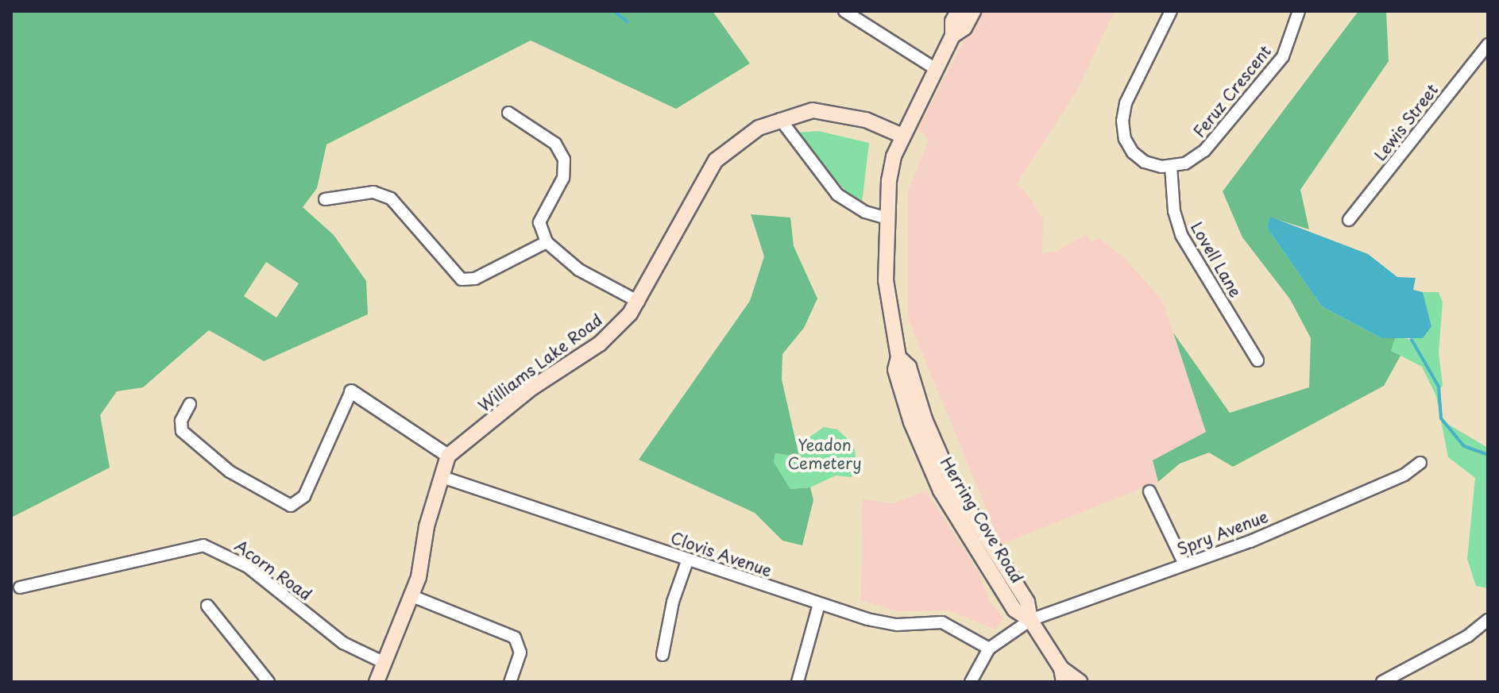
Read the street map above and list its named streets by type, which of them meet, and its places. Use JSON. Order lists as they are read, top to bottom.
{
  "streets": {
    "main road": ["Williams Lake Road", "Herring Cove Road"],
    "street": [
      "Feruz Crescent",
      "Lewis Street",
      "Lovell Lane",
      "Spry Avenue",
      "Clovis Avenue",
      "Acorn Road"
    ]
  },
  "crossings": [
    ["Feruz Crescent", "Lovell Lane"],
    ["Williams Lake Road", "Herring Cove Road"],
    ["Herring Cove Road", "Spry Avenue"],
    ["Spry Avenue", "Clovis Avenue"]
  ],
  "parks": ["Yeadon Cemetery"]
}
